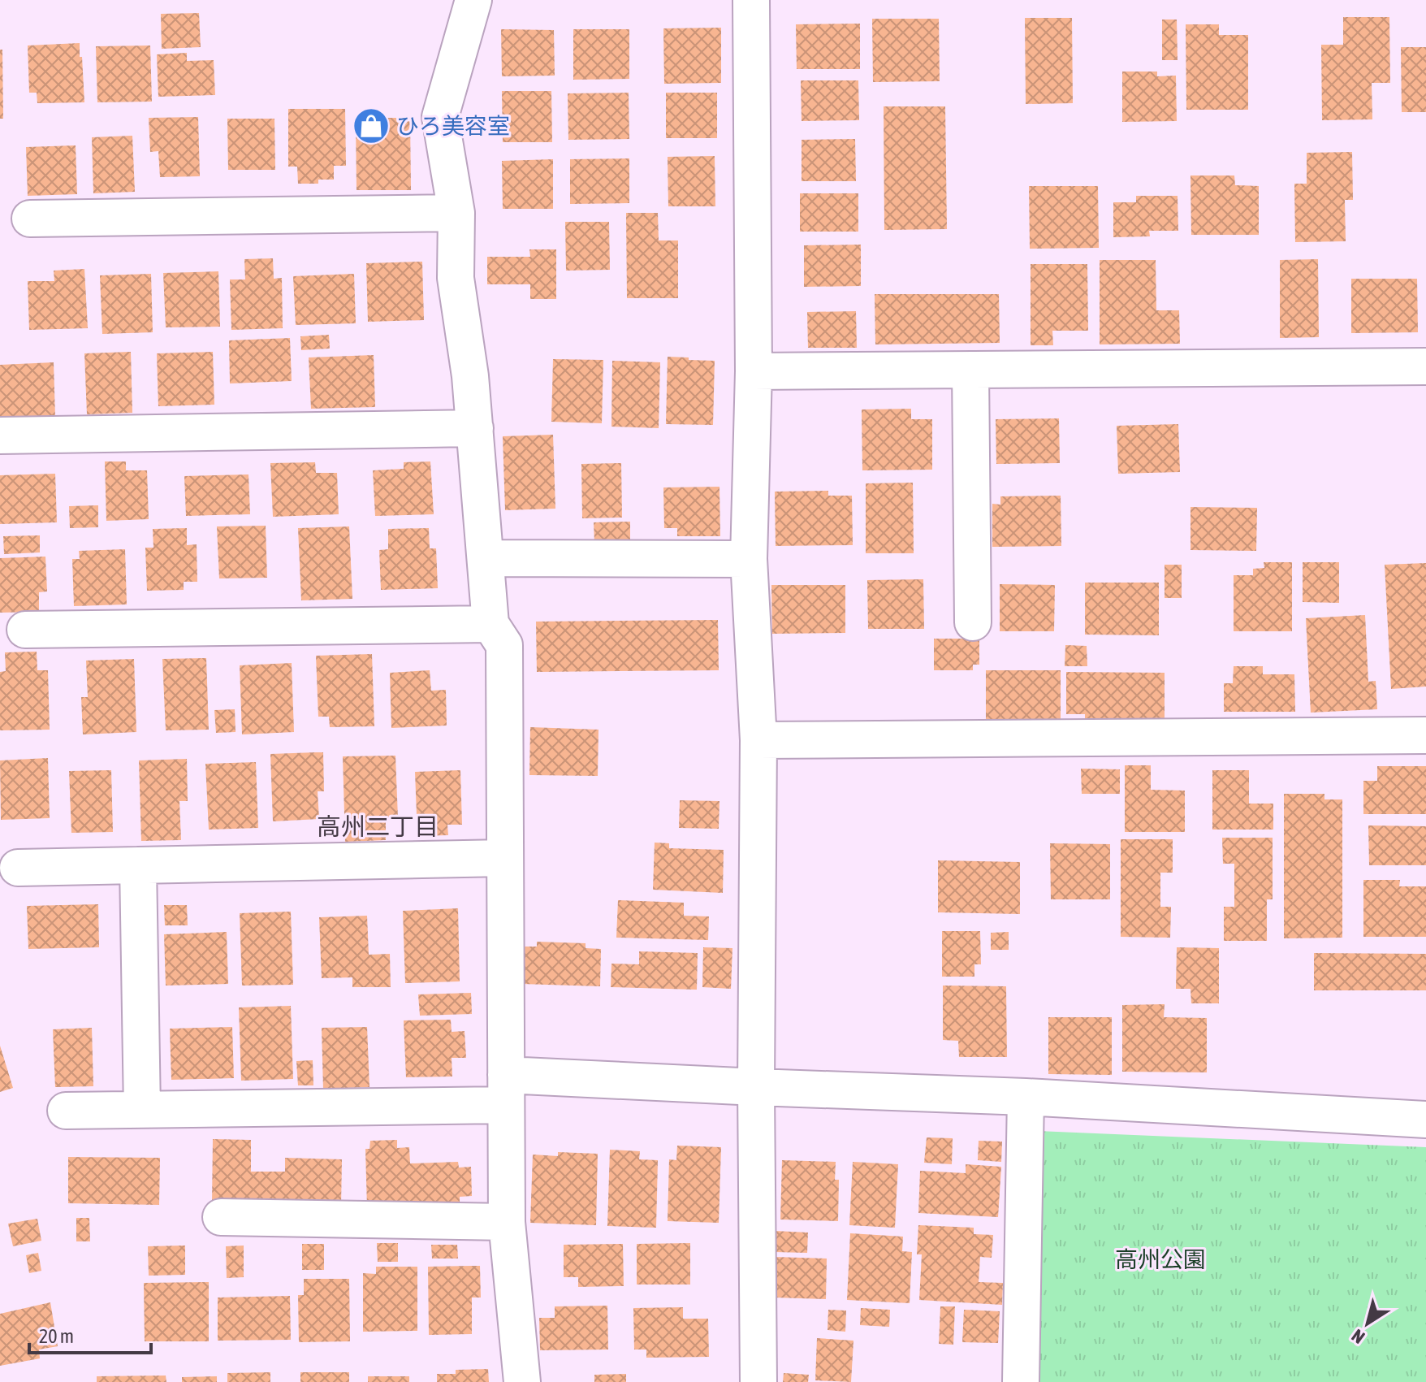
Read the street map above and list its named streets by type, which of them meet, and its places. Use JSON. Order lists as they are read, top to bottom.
{
  "districts": ["高州二丁目"],
  "parks": ["高州公園"],
  "places": {
    "shop": ["ひろ美容室"]
  },
  "scale_bar": "20 m",
  "north": "bottom left"
}
